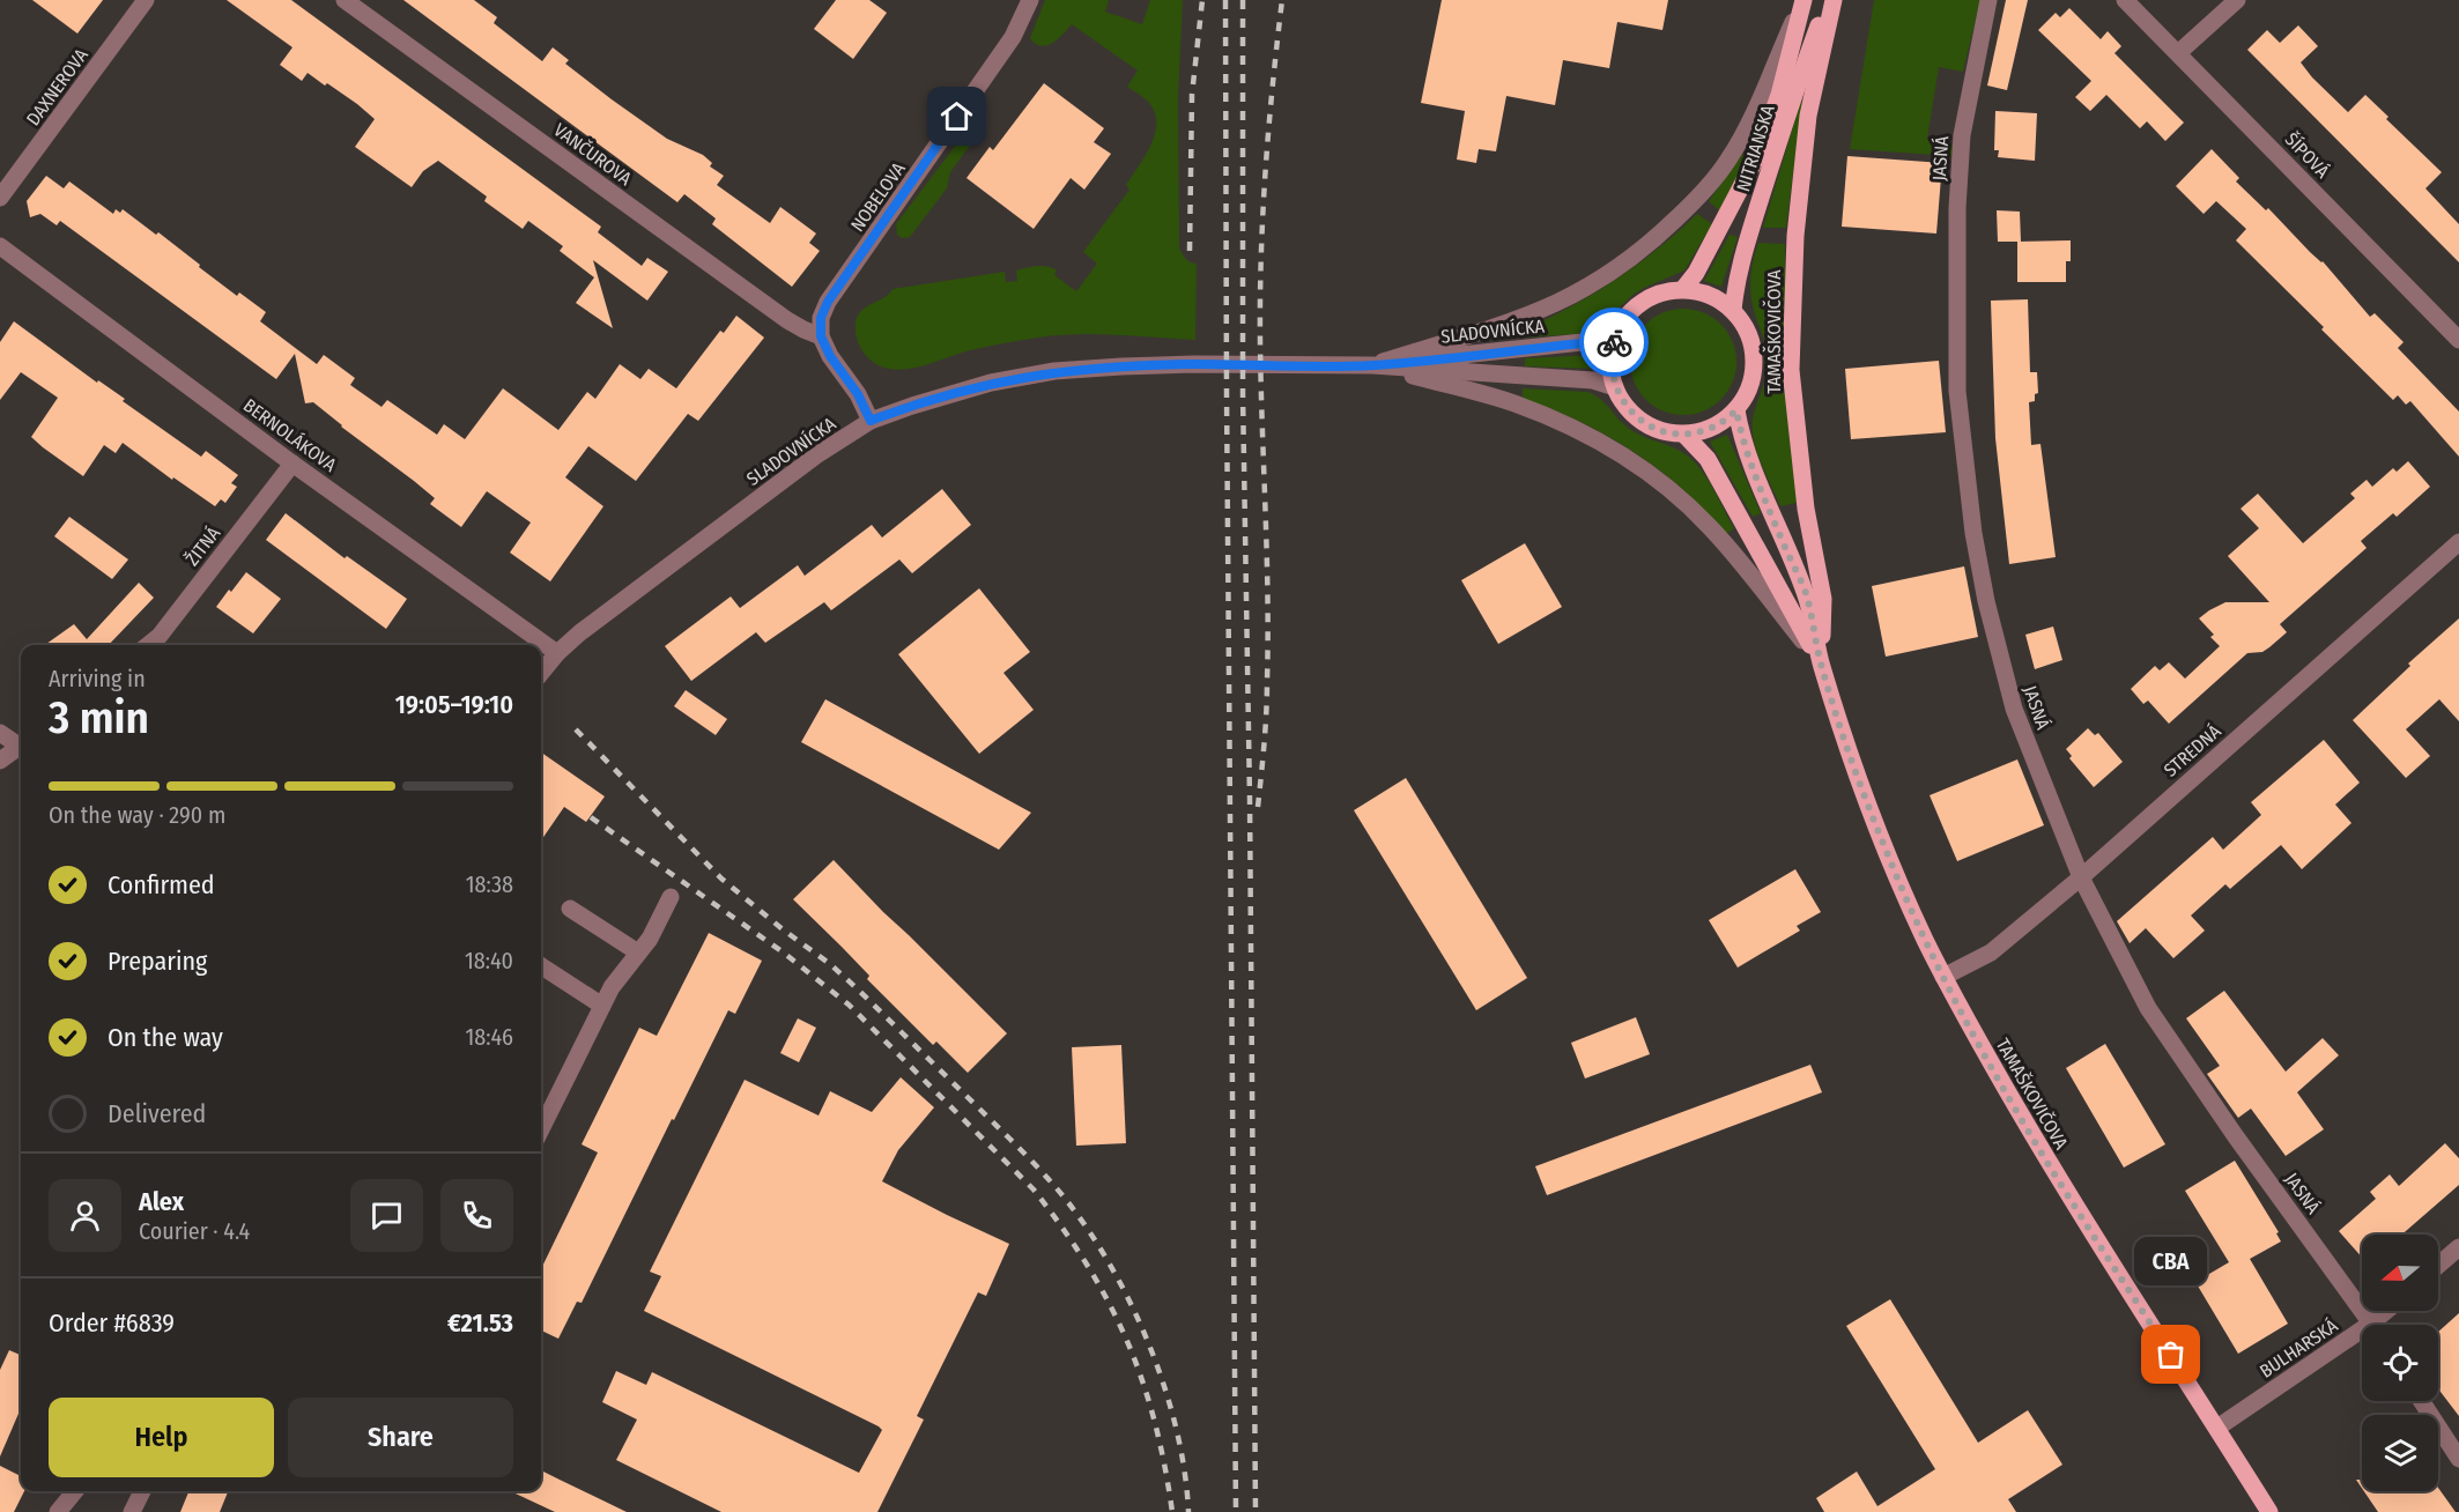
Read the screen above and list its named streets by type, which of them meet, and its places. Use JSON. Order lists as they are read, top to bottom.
{
  "streets": {
    "main road": ["NITRIANSKA", "TAMAŠKOVIČOVA"],
    "street": [
      "DAXNEROVA",
      "VANČUROVA",
      "ŠÍPOVÁ",
      "JASNÁ",
      "NOBELOVA",
      "SLADOVNÍCKA",
      "BERNOLÁKOVA",
      "ŽITNÁ",
      "STREDNÁ",
      "BULHARSKÁ"
    ]
  },
  "crossings": [
    ["NITRIANSKA", "SLADOVNÍCKA"],
    ["NITRIANSKA", "TAMAŠKOVIČOVA"],
    ["VANČUROVA", "NOBELOVA"],
    ["JASNÁ", "STREDNÁ"],
    ["SLADOVNÍCKA", "TAMAŠKOVIČOVA"],
    ["SLADOVNÍCKA", "BERNOLÁKOVA"],
    ["TAMAŠKOVIČOVA", "STREDNÁ"],
    ["TAMAŠKOVIČOVA", "BULHARSKÁ"],
    ["BERNOLÁKOVA", "ŽITNÁ"]
  ],
  "places": ["CBA"],
  "north": "left",
  "page": {
    "heading": ["3 min", "Arriving in", "19:05–19:10"],
    "panel": [
      "Alex",
      "Courier · 4.4",
      "Order #6839",
      "€21.53"
    ],
    "bar": "On the way · 290 m",
    "list": [
      ["Confirmed", "18:38"],
      ["Preparing", "18:40"],
      ["On the way", "18:46"],
      "Delivered"
    ],
    "bubble": "CBA",
    "buttons": ["Help", "Share"]
  }
}
